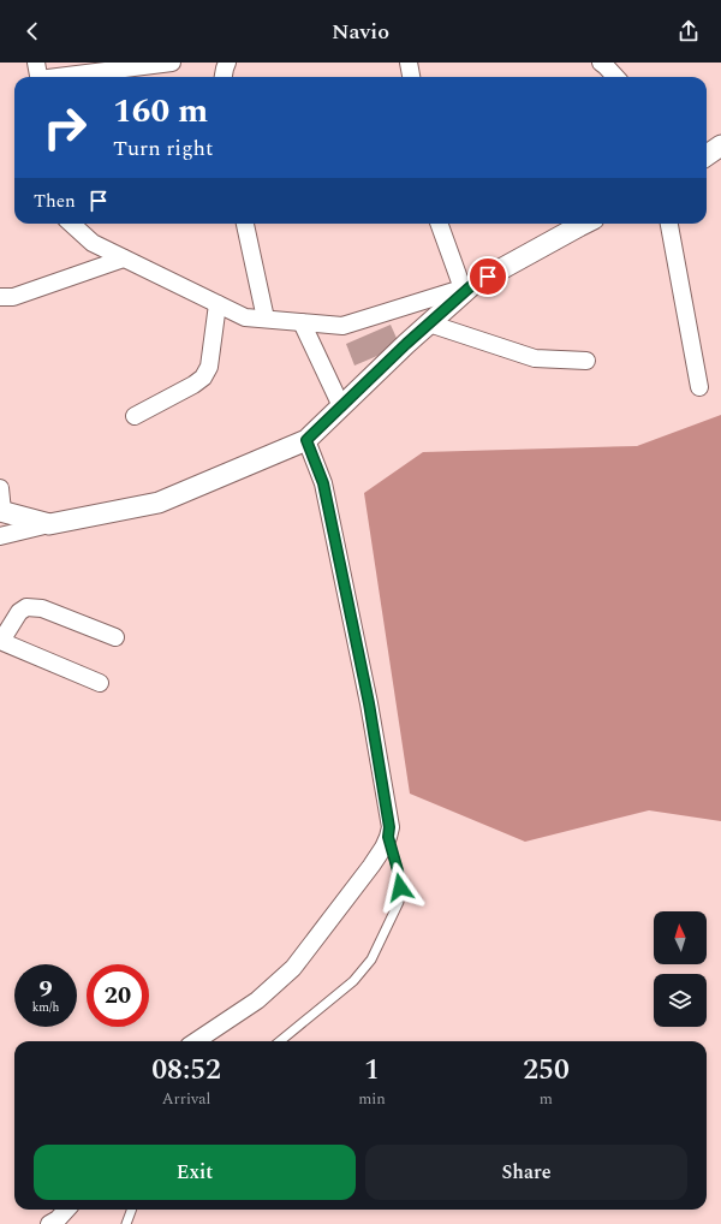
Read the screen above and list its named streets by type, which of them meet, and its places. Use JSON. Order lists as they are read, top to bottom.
{
  "north": "top",
  "page": {
    "header": "Navio",
    "turn": ["160 m", "Turn right"],
    "then": "Then",
    "speed": "9 km/h",
    "limit": "20",
    "eta": [
      "08:52",
      "Arrival",
      "1",
      "min",
      "250",
      "m"
    ],
    "buttons": ["Exit", "Share"]
  }
}
